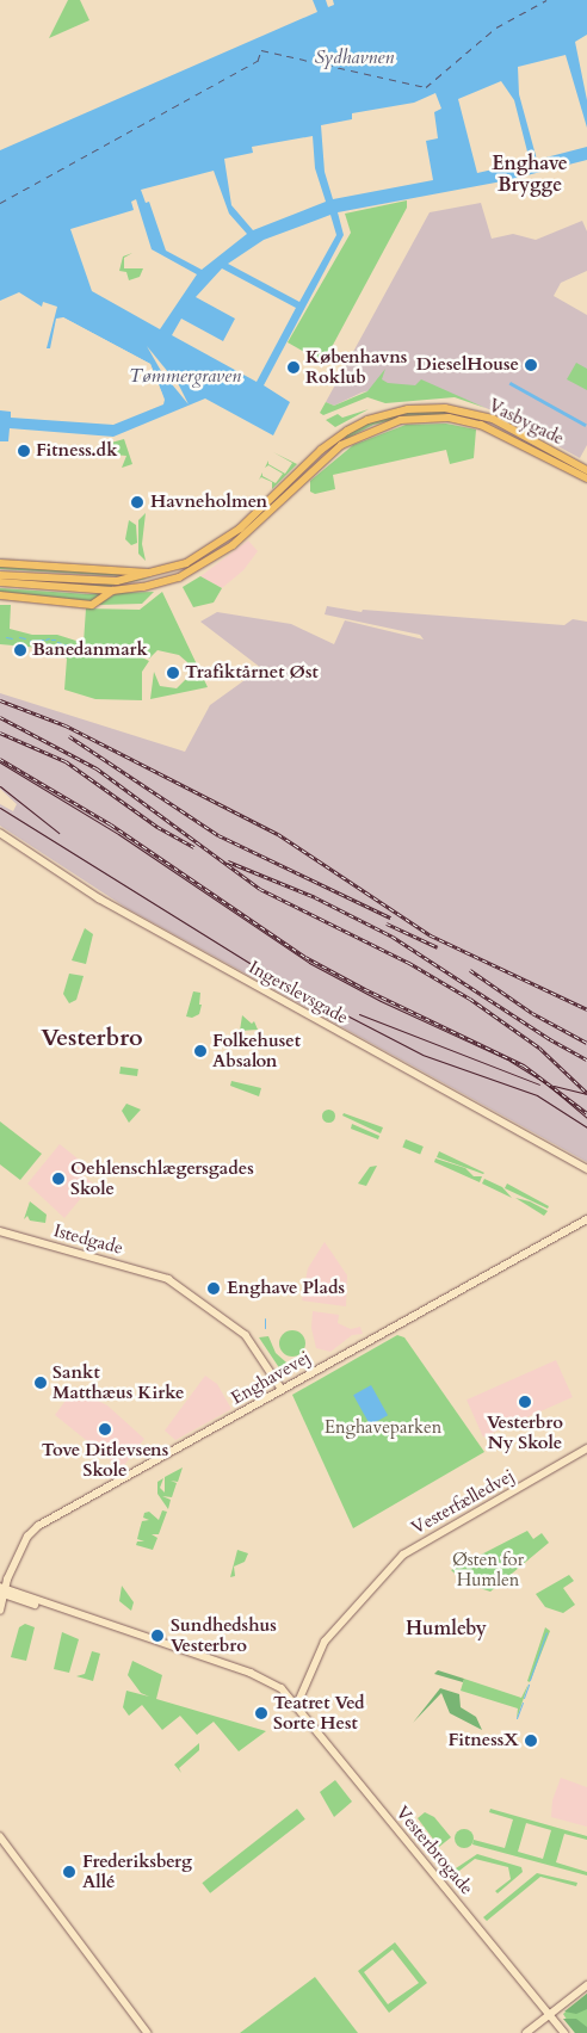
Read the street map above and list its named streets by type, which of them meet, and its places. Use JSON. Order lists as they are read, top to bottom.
{
  "streets": {
    "main road": ["Vasbygade"],
    "street": [
      "Ingerslevsgade",
      "Istedgade",
      "Enghavevej",
      "Vesterfælledvej",
      "Vesterbrogade"
    ]
  },
  "crossings": [
    ["Istedgade", "Enghavevej"],
    ["Enghavevej", "Vesterbrogade"],
    ["Vesterfælledvej", "Vesterbrogade"]
  ],
  "districts": ["Enghave Brygge", "Vesterbro", "Humleby"],
  "water": ["Sydhavnen", "Tømmergraven"],
  "parks": ["Enghaveparken", "Østen for Humlen"],
  "places": [
    "DieselHouse",
    "Københavns Roklub",
    "Fitness.dk",
    "Havneholmen",
    "Banedanmark",
    "Trafiktårnet Øst",
    "Folkehuset Absalon",
    "Oehlenschlægersgades Skole",
    "Enghave Plads",
    "Sankt Matthæus Kirke",
    "Vesterbro Ny Skole",
    "Tove Ditlevsens Skole",
    "Sundhedshus Vesterbro",
    "Teatret Ved Sorte Hest",
    "FitnessX",
    "Frederiksberg Allé"
  ]
}
